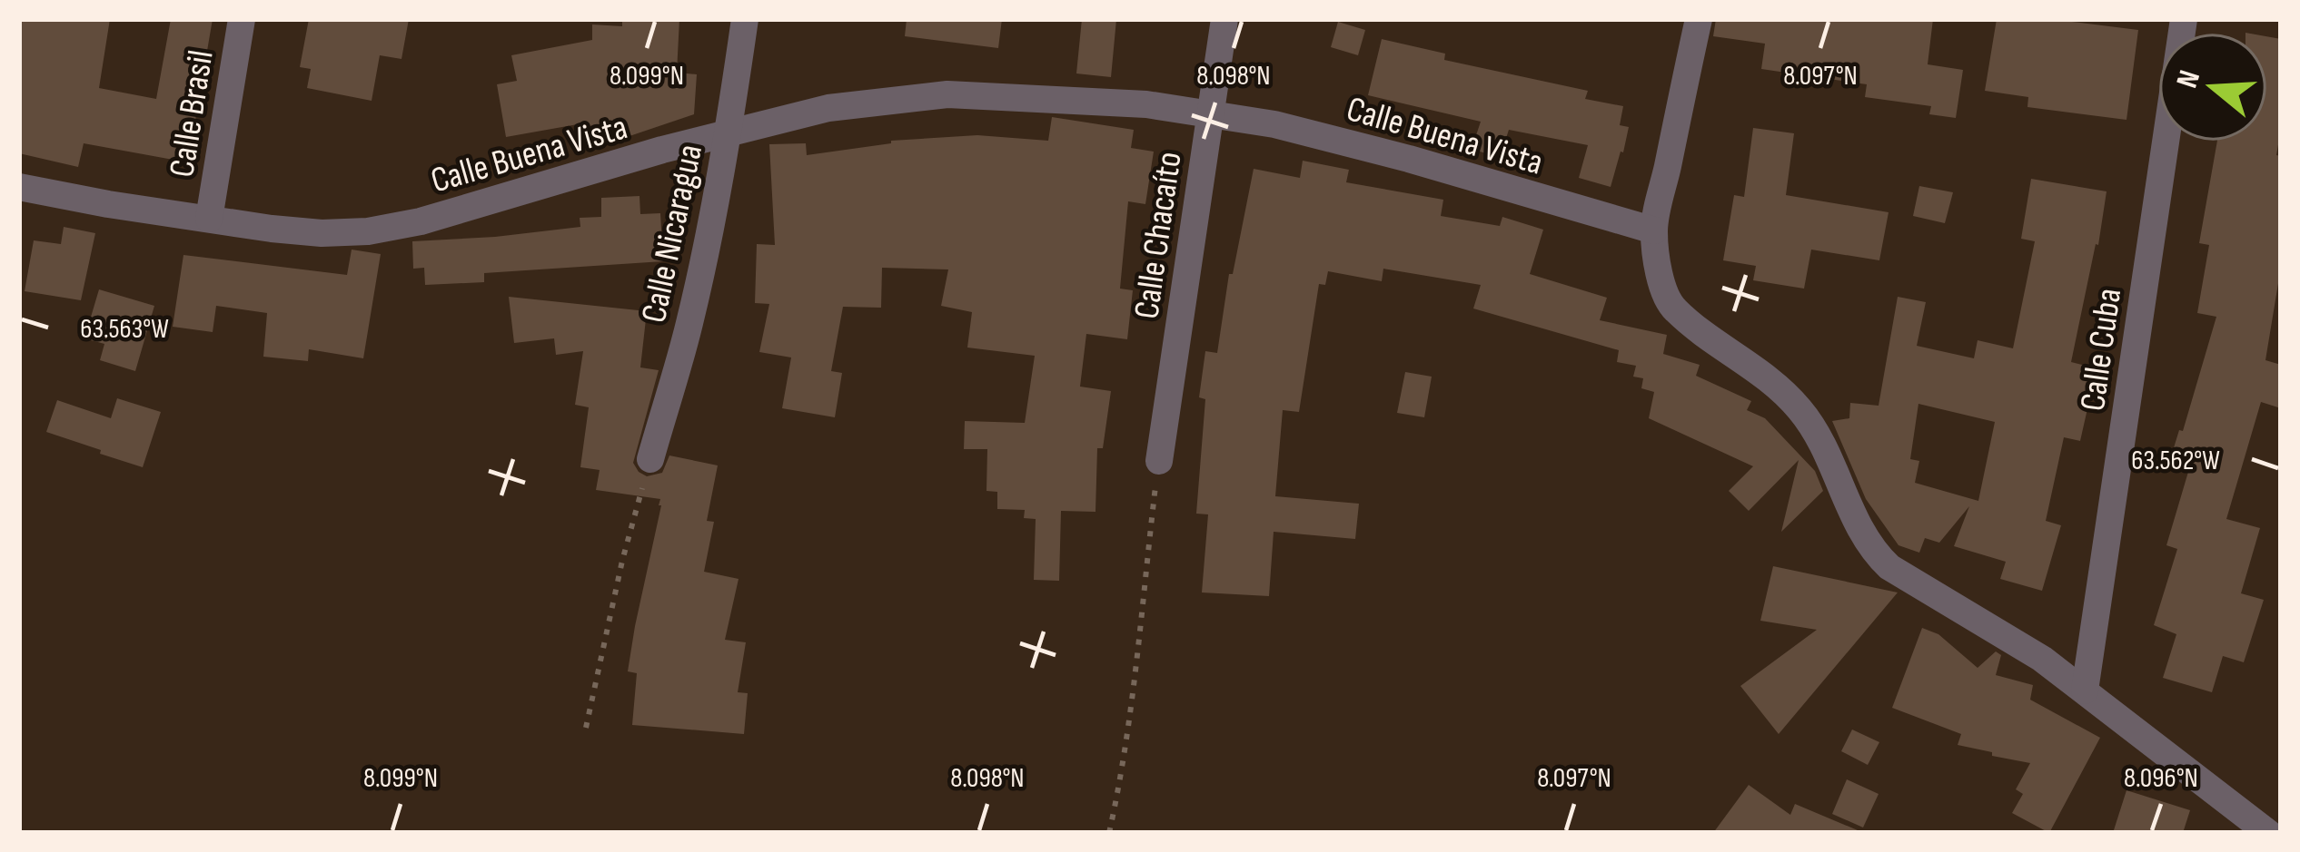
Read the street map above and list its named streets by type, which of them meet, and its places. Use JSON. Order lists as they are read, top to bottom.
{
  "streets": {
    "street": [
      "Calle Brasil",
      "Calle Buena Vista",
      "Calle Nicaragua",
      "Calle Chacaíto",
      "Calle Cuba"
    ]
  },
  "crossings": [
    ["Calle Brasil", "Calle Buena Vista"],
    ["Calle Buena Vista", "Calle Nicaragua"],
    ["Calle Buena Vista", "Calle Chacaíto"]
  ],
  "north": "left",
  "coordinates": [
    "8.099°N",
    "8.098°N",
    "8.097°N",
    "63.563°W",
    "63.562°W",
    "8.096°N"
  ]
}
